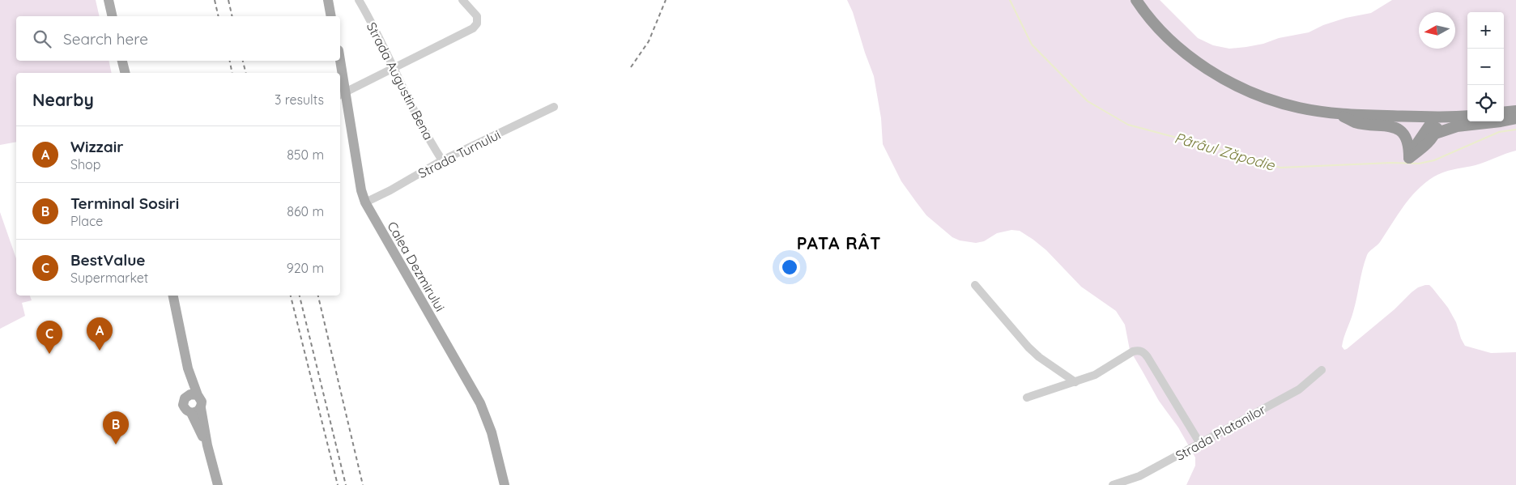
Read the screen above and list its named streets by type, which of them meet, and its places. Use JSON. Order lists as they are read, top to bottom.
{
  "streets": {
    "main road": ["Calea Dezmirului"],
    "street": ["Strada Augustin Bena", "Strada Turnului", "Strada Platanilor"]
  },
  "crossings": [
    ["Strada Augustin Bena", "Strada Turnului"],
    ["Strada Turnului", "Calea Dezmirului"]
  ],
  "districts": ["PATA RÂT"],
  "water": ["Pârâul Zăpodie"],
  "north": "left",
  "page": {
    "map_buttons": ["+", "−"],
    "search": "Search here",
    "heading": ["Nearby", "3 results"],
    "list": [
      {
        "mark": "A",
        "name": "Wizzair",
        "note": "Shop",
        "value": "850 m"
      },
      {
        "mark": "B",
        "name": "Terminal Sosiri",
        "note": "Place",
        "value": "860 m"
      },
      {
        "mark": "C",
        "name": "BestValue",
        "note": "Supermarket",
        "value": "920 m"
      }
    ],
    "pins": ["A", "C", "B"]
  }
}
